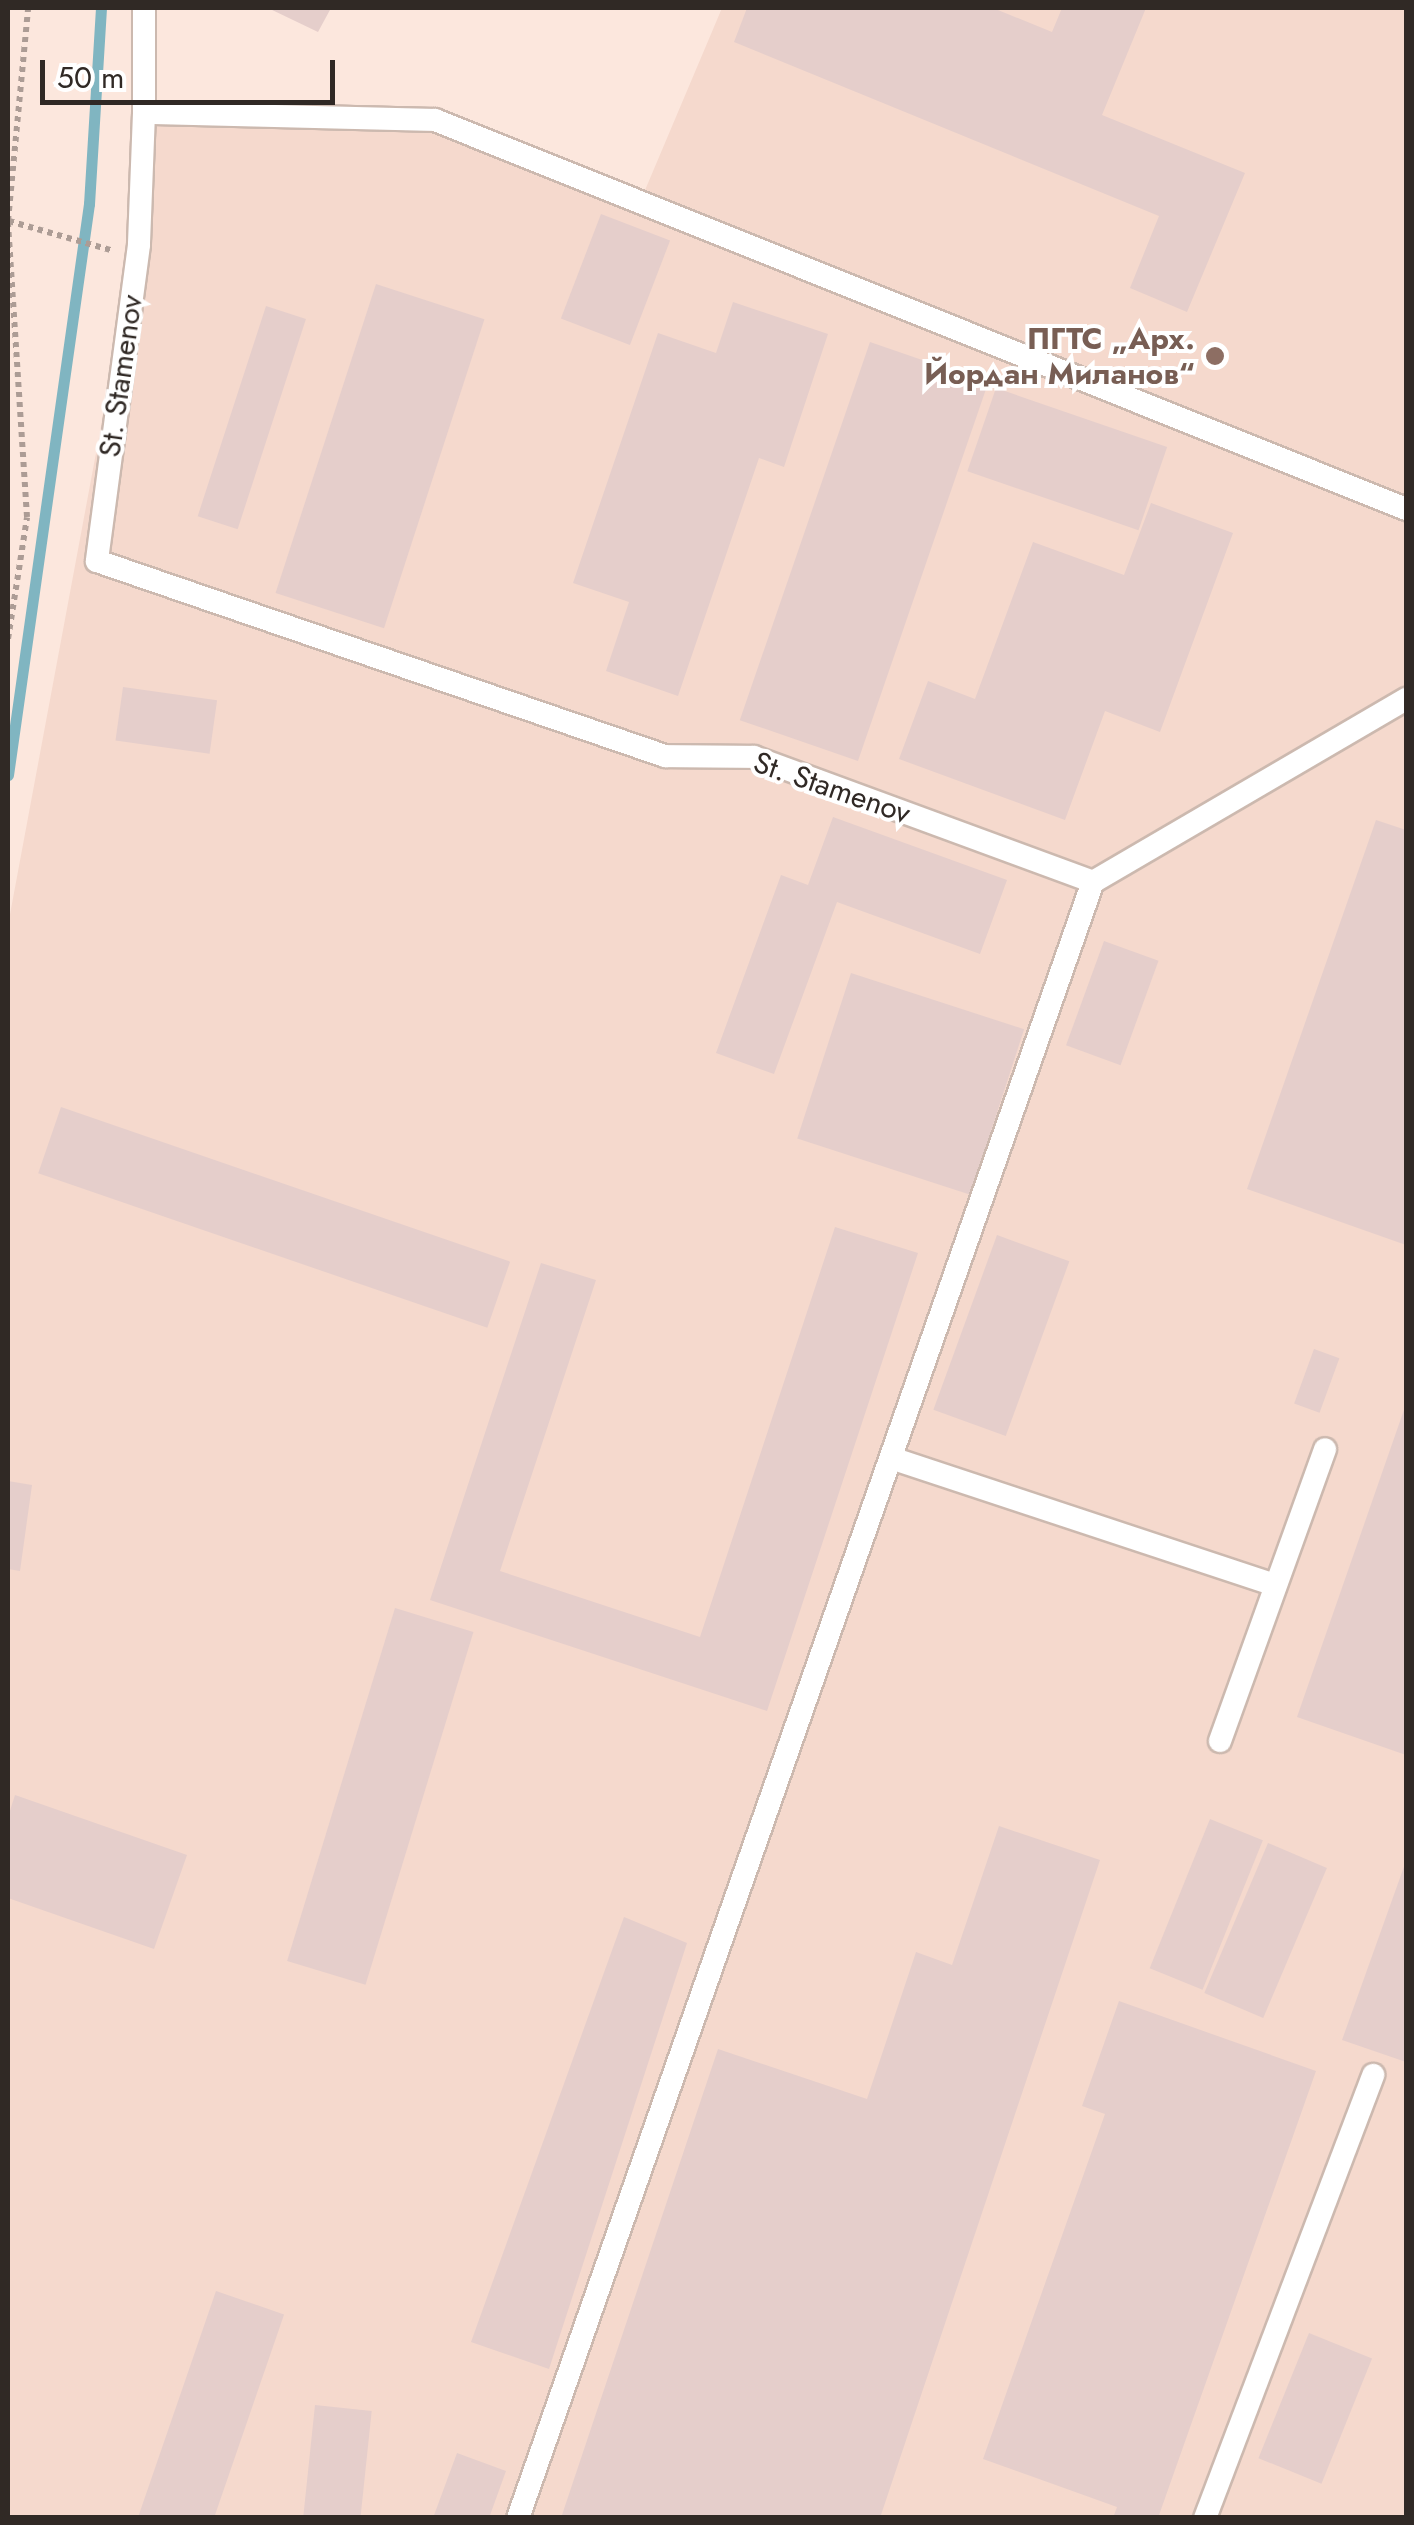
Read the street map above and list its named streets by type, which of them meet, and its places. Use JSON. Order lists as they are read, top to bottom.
{
  "streets": {
    "lane": ["St. Stamenov"]
  },
  "places": ["ПГТС „Арх. Йордан Миланов“"],
  "scale_bar": "50 m"
}
